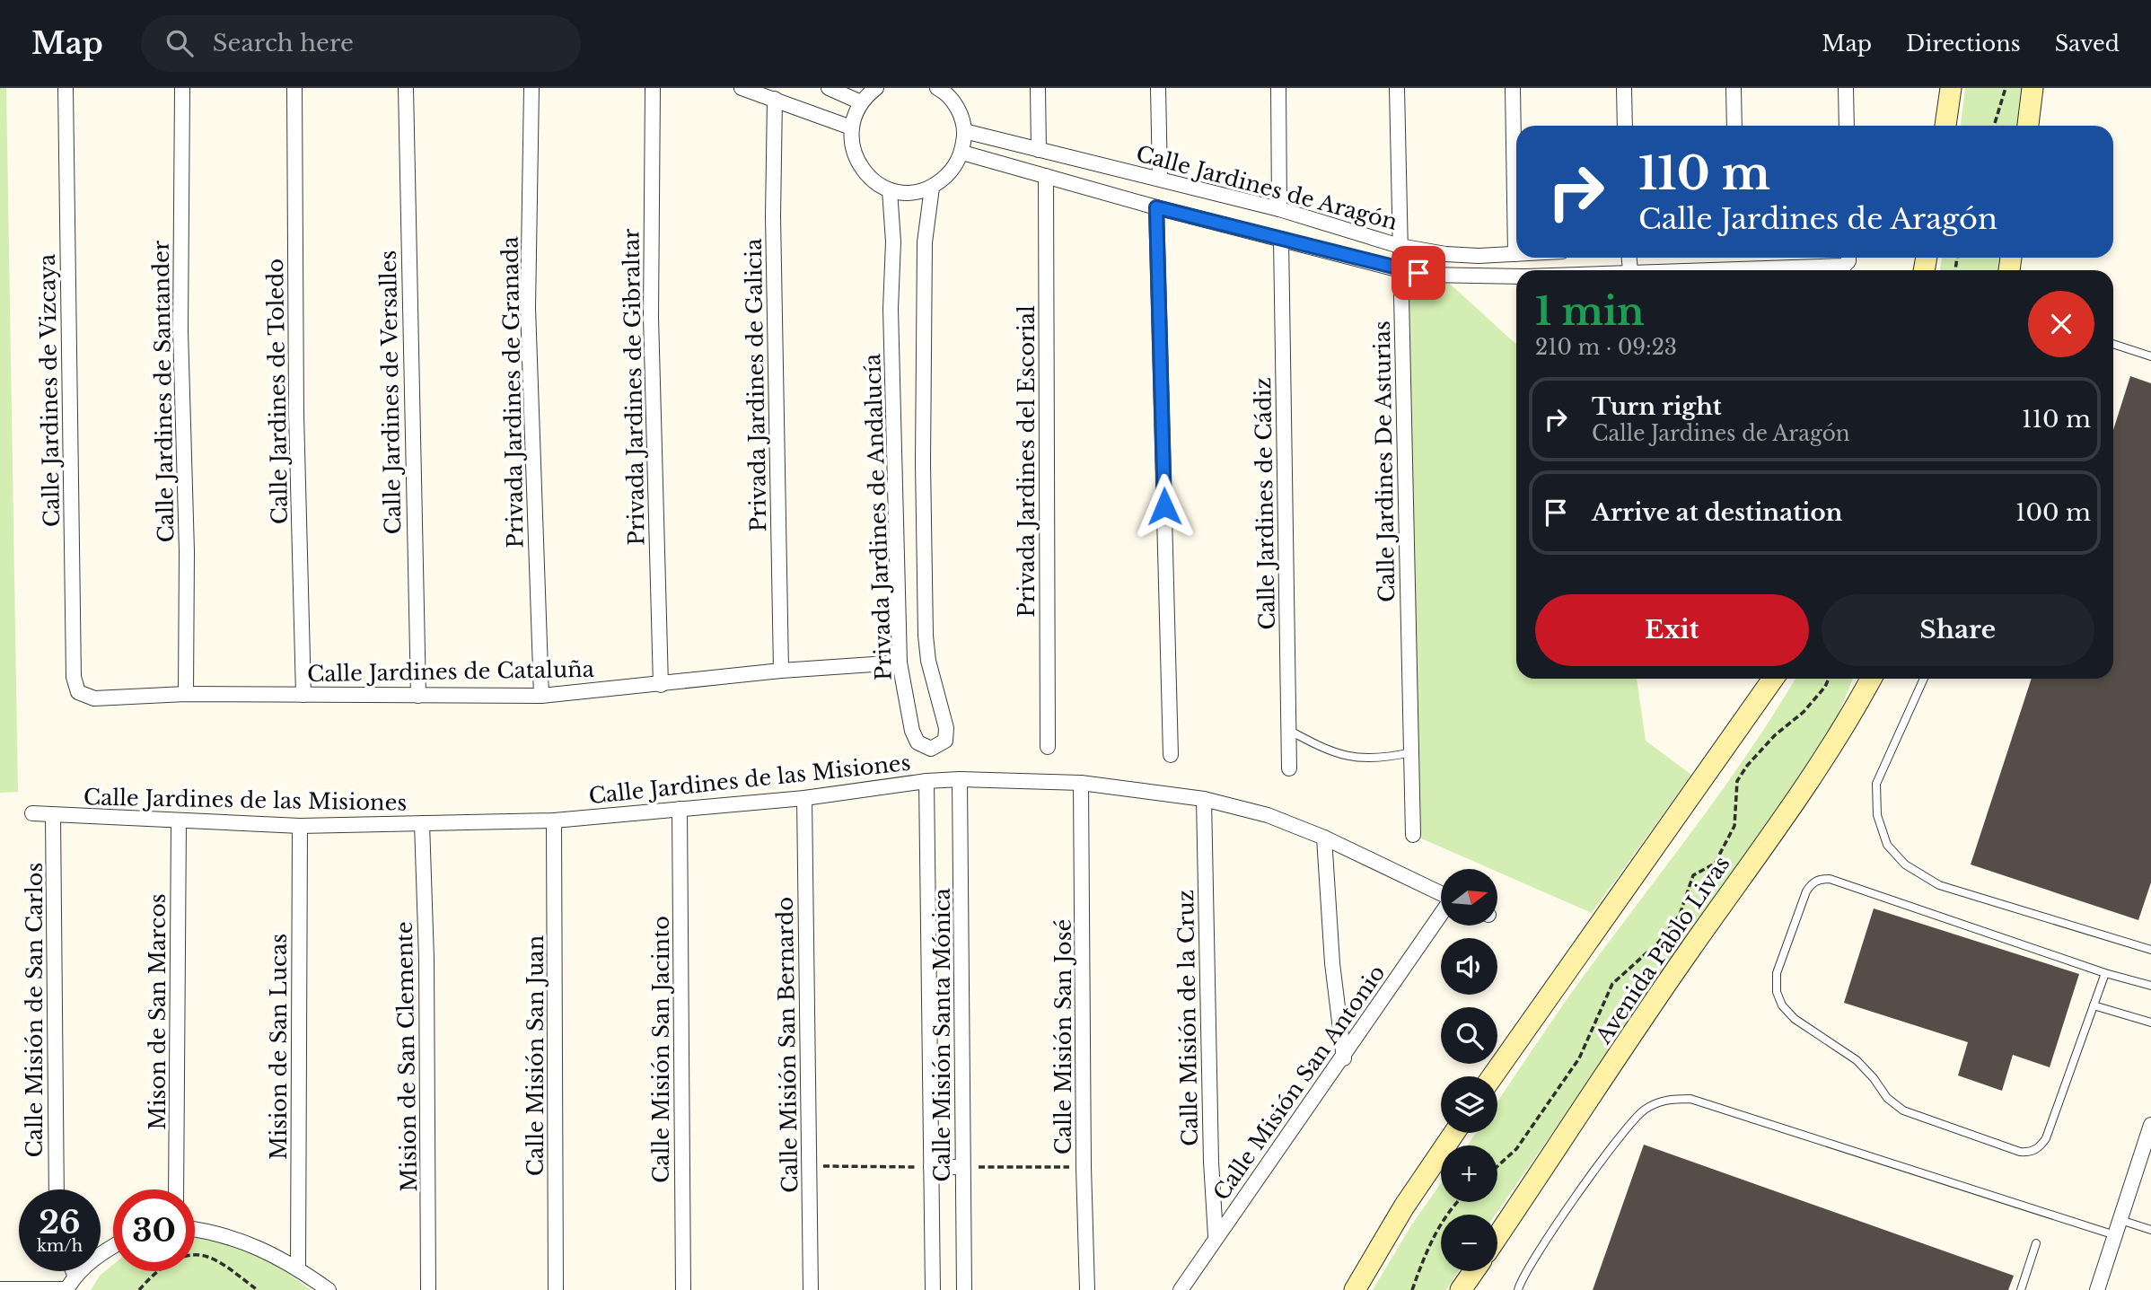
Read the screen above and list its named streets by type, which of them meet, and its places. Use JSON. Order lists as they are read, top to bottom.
{
  "streets": {
    "main road": ["Avenida Pablo Livas"],
    "street": [
      "Calle Jardines de Aragón",
      "Privada Jardines de Galicia",
      "Privada Jardines de Gibraltar",
      "Calle Jardines de Vizcaya",
      "Calle Jardines de Santander",
      "Calle Jardines de Toledo",
      "Calle Jardines de Versalles",
      "Privada Jardines de Granada",
      "Privada Jardines del Escorial",
      "Calle Jardines De Asturias",
      "Calle Jardines de Cádiz",
      "Privada Jardines de Andalucía",
      "Calle Jardines de Cataluña",
      "Calle Jardines de las Misiones",
      "Calle Misión de San Carlos",
      "Mison de San Marcos",
      "Calle Misión de la Cruz",
      "Calle Misión Santa Mónica",
      "Calle Misión San José",
      "Calle Misión San Bernardo",
      "Mision de San Lucas",
      "Calle Misión San Jacinto",
      "Calle Misión San Juan",
      "Mision de San Clemente",
      "Calle Misión San Antonio"
    ]
  },
  "crossings": [
    ["Calle Jardines de Aragón", "Privada Jardines del Escorial"],
    ["Calle Jardines de Aragón", "Calle Jardines De Asturias"],
    ["Calle Jardines de Aragón", "Calle Jardines de Cádiz"],
    ["Privada Jardines de Galicia", "Calle Jardines de Cataluña"],
    ["Privada Jardines de Gibraltar", "Calle Jardines de Cataluña"],
    ["Calle Jardines de Vizcaya", "Calle Jardines de Cataluña"],
    ["Calle Jardines de Santander", "Calle Jardines de Cataluña"],
    ["Calle Jardines de Toledo", "Calle Jardines de Cataluña"],
    ["Calle Jardines de Versalles", "Calle Jardines de Cataluña"],
    ["Privada Jardines de Granada", "Calle Jardines de Cataluña"],
    ["Privada Jardines de Andalucía", "Calle Jardines de Cataluña"],
    ["Calle Jardines de las Misiones", "Calle Misión de San Carlos"],
    ["Calle Jardines de las Misiones", "Mison de San Marcos"],
    ["Calle Jardines de las Misiones", "Calle Misión de la Cruz"],
    ["Calle Jardines de las Misiones", "Calle Misión Santa Mónica"],
    ["Calle Jardines de las Misiones", "Calle Misión San José"],
    ["Calle Jardines de las Misiones", "Calle Misión San Bernardo"],
    ["Calle Jardines de las Misiones", "Mision de San Lucas"],
    ["Calle Jardines de las Misiones", "Calle Misión San Jacinto"],
    ["Calle Jardines de las Misiones", "Calle Misión San Juan"],
    ["Calle Jardines de las Misiones", "Mision de San Clemente"],
    ["Calle Misión de la Cruz", "Calle Misión San Antonio"]
  ],
  "north": "right",
  "page": {
    "header": "Map",
    "search": "Search here",
    "nav": ["Map", "Directions", "Saved"],
    "turn": ["110 m", "Calle Jardines de Aragón"],
    "heading": ["1 min", "210 m · 09:23"],
    "list": [
      {
        "name": "Turn right",
        "note": "Calle Jardines de Aragón",
        "value": "110 m"
      },
      {
        "name": "Arrive at destination",
        "value": "100 m"
      }
    ],
    "buttons": ["Exit", "Share"],
    "map_buttons": ["+", "−"],
    "speed": "26 km/h",
    "limit": "30"
  }
}
